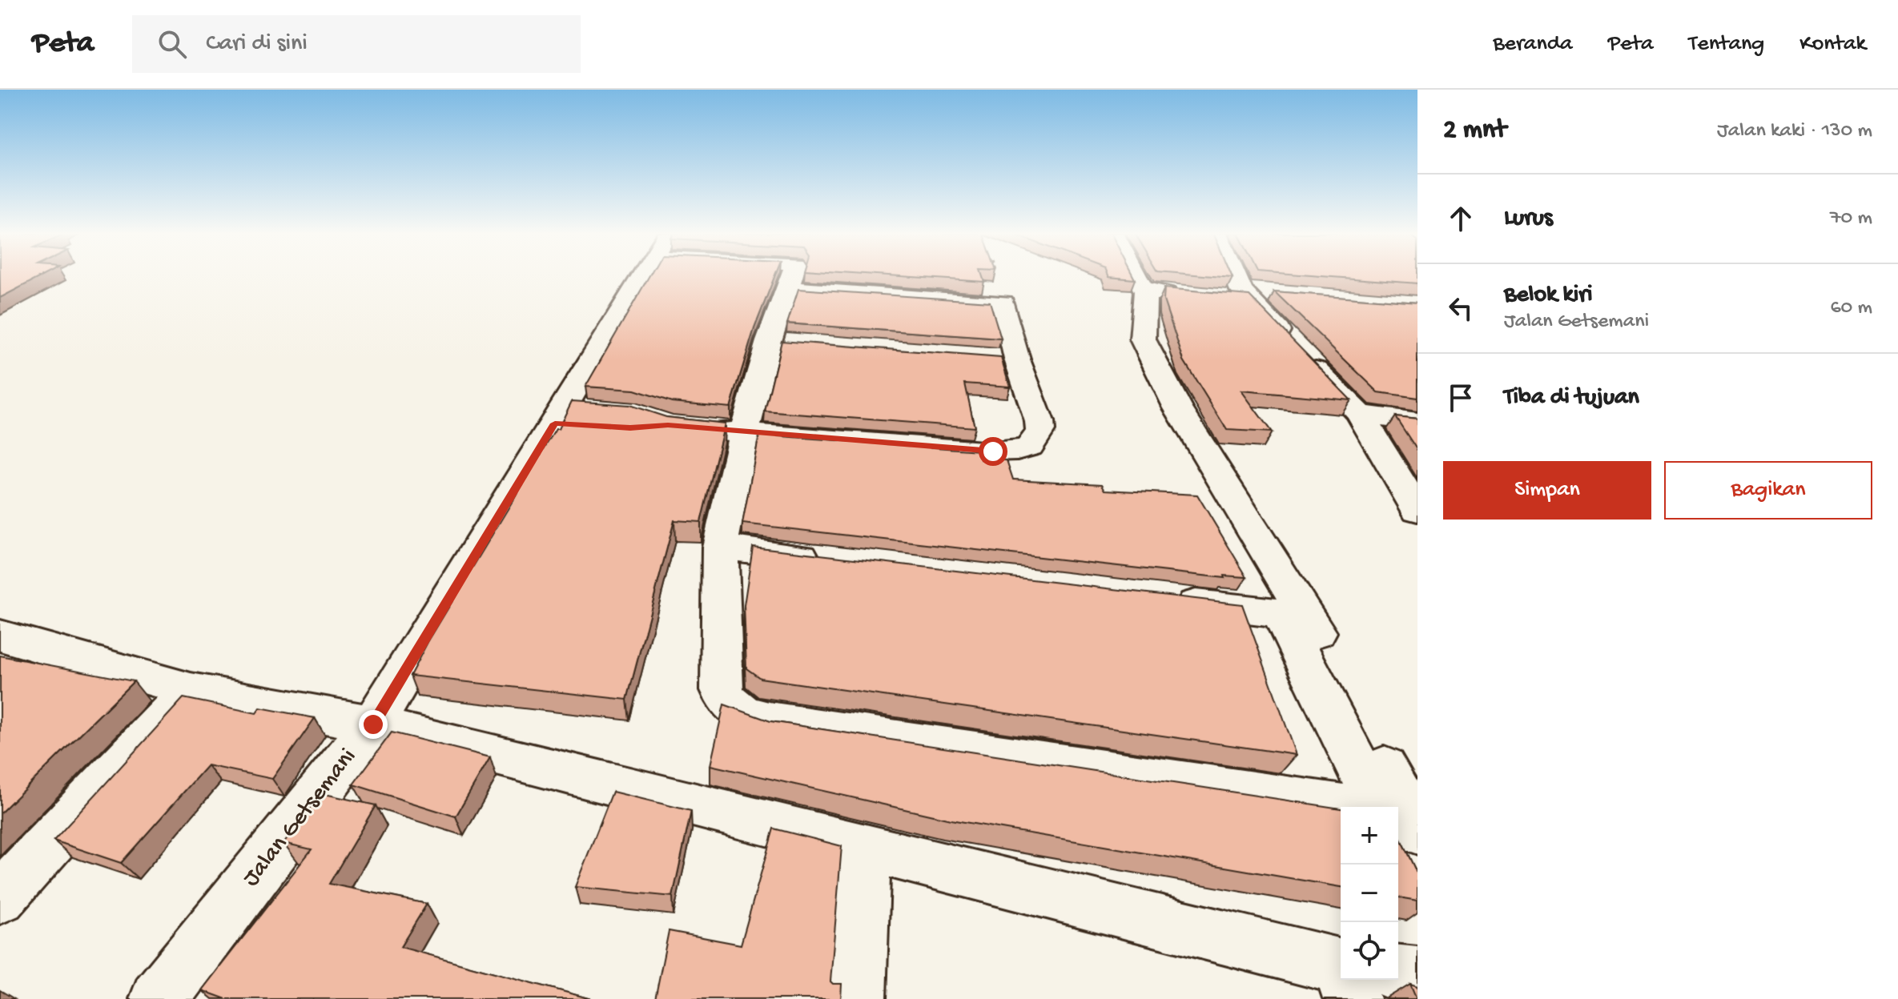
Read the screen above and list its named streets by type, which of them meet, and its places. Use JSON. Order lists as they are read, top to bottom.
{
  "streets": {
    "street": ["Jalan Getsemani"]
  },
  "page": {
    "header": "Peta",
    "search": "Cari di sini",
    "nav": [
      "Beranda",
      "Peta",
      "Tentang",
      "Kontak"
    ],
    "heading": ["2 mnt", "Jalan kaki · 130 m"],
    "list": [
      ["Lurus", "70 m"],
      ["Belok kiri", "Jalan Getsemani", "60 m"],
      "Tiba di tujuan"
    ],
    "buttons": ["Simpan", "Bagikan"],
    "map_buttons": ["+", "−"]
  }
}
